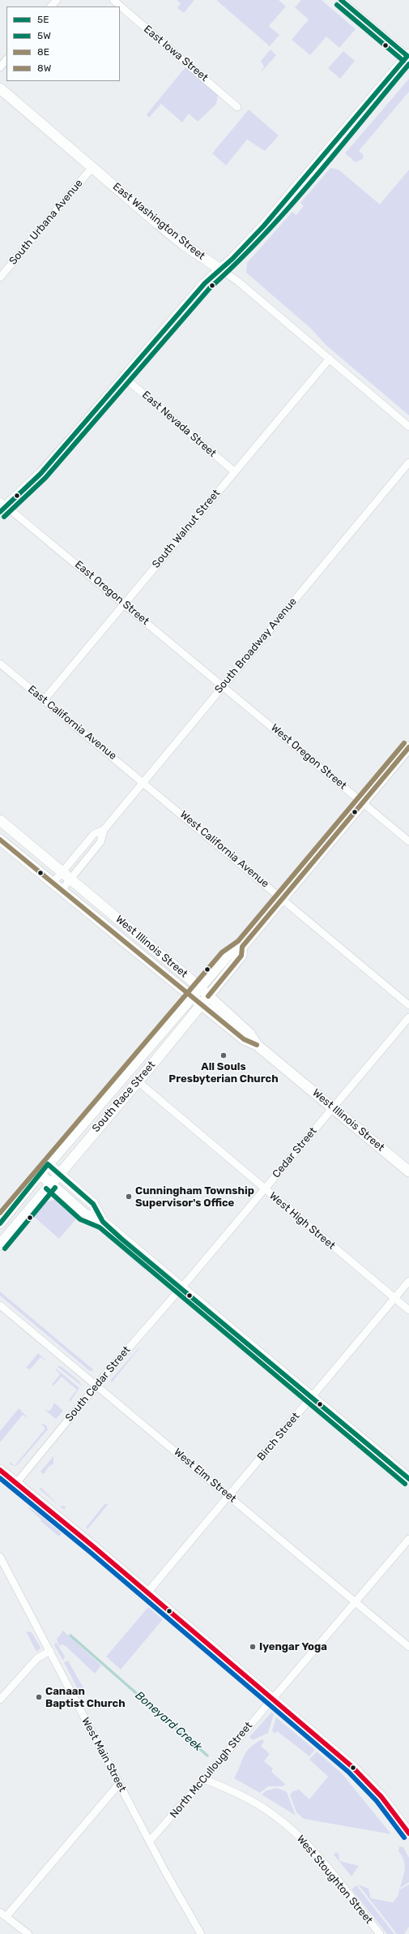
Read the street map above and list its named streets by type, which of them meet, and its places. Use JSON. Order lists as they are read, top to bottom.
{
  "streets": {
    "street": [
      "East Iowa Street",
      "East Washington Street",
      "South Urbana Avenue",
      "East Nevada Street",
      "South Walnut Street",
      "East Oregon Street",
      "South Broadway Avenue",
      "East California Avenue",
      "West Oregon Street",
      "West California Avenue",
      "West Illinois Street",
      "South Race Street",
      "Cedar Street",
      "West High Street",
      "South Cedar Street",
      "Birch Street",
      "West Elm Street",
      "West Main Street",
      "North McCullough Street",
      "West Stoughton Street"
    ]
  },
  "crossings": [
    ["East Washington Street", "South Urbana Avenue"],
    ["East Washington Street", "South Walnut Street"],
    ["East Nevada Street", "South Walnut Street"],
    ["South Walnut Street", "East Oregon Street"],
    ["South Walnut Street", "East California Avenue"],
    ["East Oregon Street", "South Broadway Avenue"],
    ["East Oregon Street", "West Oregon Street"],
    ["South Broadway Avenue", "East California Avenue"],
    ["South Broadway Avenue", "West Oregon Street"],
    ["South Broadway Avenue", "West California Avenue"],
    ["South Broadway Avenue", "West Illinois Street"],
    ["East California Avenue", "West California Avenue"],
    ["West Oregon Street", "South Race Street"],
    ["West California Avenue", "South Race Street"],
    ["West Illinois Street", "South Race Street"],
    ["West Illinois Street", "Cedar Street"],
    ["South Race Street", "West High Street"],
    ["Cedar Street", "West High Street"],
    ["Cedar Street", "South Cedar Street"],
    ["West High Street", "Birch Street"],
    ["South Cedar Street", "West Elm Street"],
    ["Birch Street", "West Elm Street"],
    ["West Elm Street", "North McCullough Street"],
    ["West Main Street", "North McCullough Street"],
    ["North McCullough Street", "West Stoughton Street"]
  ],
  "water": ["Boneyard Creek"],
  "places": [
    "All Souls Presbyterian Church",
    "Cunningham Township Supervisor's Office",
    "Iyengar Yoga",
    "Canaan Baptist Church"
  ],
  "lines": [
    "transit line 5E",
    "transit line 5W",
    "transit line 8E",
    "transit line 8W"
  ],
  "legend": [
    "5E",
    "5W",
    "8E",
    "8W"
  ]
}
